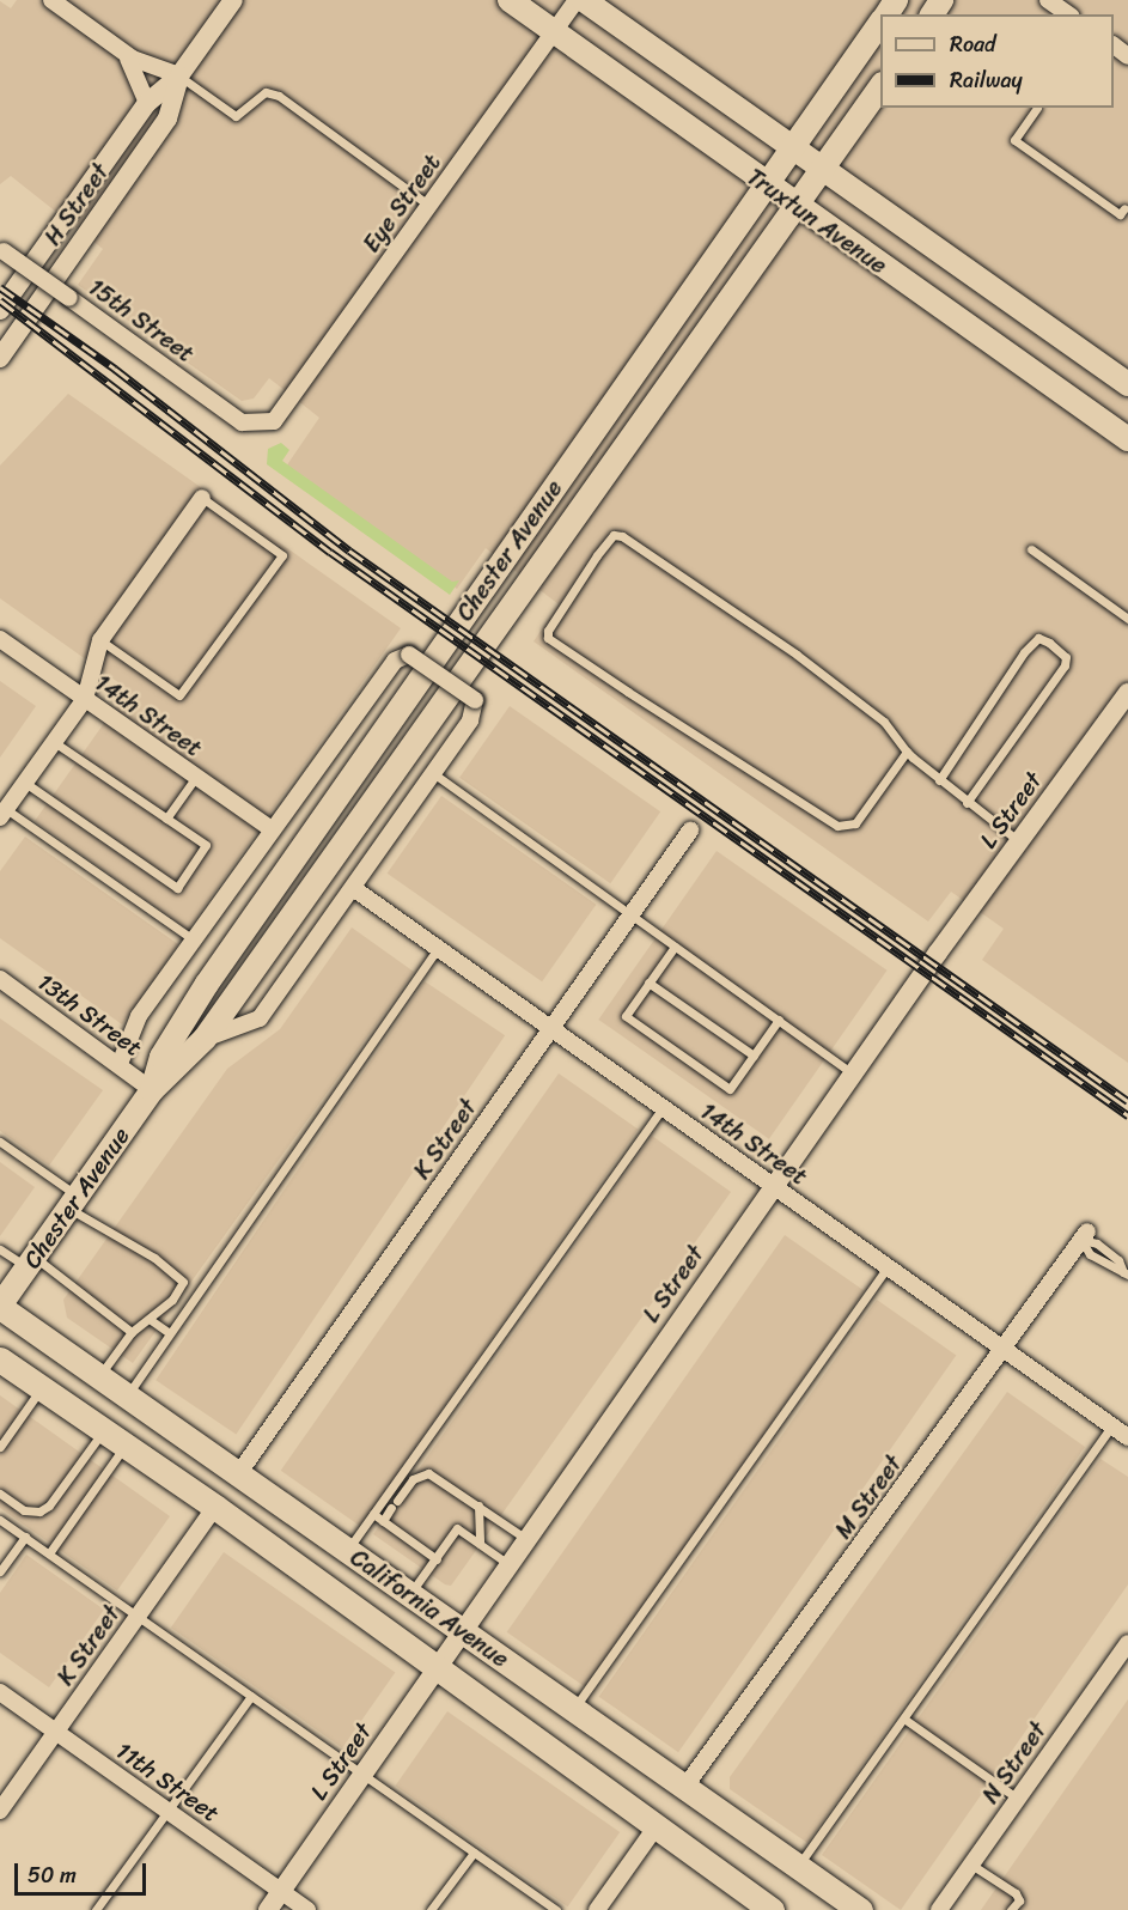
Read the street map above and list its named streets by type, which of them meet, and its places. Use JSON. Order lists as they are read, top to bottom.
{
  "streets": {
    "main road": ["Truxtun Avenue", "Chester Avenue", "California Avenue"],
    "street": [
      "Eye Street",
      "H Street",
      "15th Street",
      "14th Street",
      "L Street",
      "13th Street",
      "K Street",
      "M Street",
      "N Street",
      "11th Street"
    ]
  },
  "crossings": [
    ["Eye Street", "Truxtun Avenue"],
    ["Eye Street", "15th Street"],
    ["Truxtun Avenue", "Chester Avenue"],
    ["Chester Avenue", "13th Street"],
    ["Chester Avenue", "California Avenue"],
    ["14th Street", "L Street"],
    ["14th Street", "K Street"],
    ["14th Street", "M Street"],
    ["L Street", "California Avenue"],
    ["L Street", "11th Street"],
    ["K Street", "California Avenue"],
    ["K Street", "11th Street"],
    ["M Street", "California Avenue"]
  ],
  "legend": ["Road", "Railway"],
  "scale_bar": "50 m"
}
